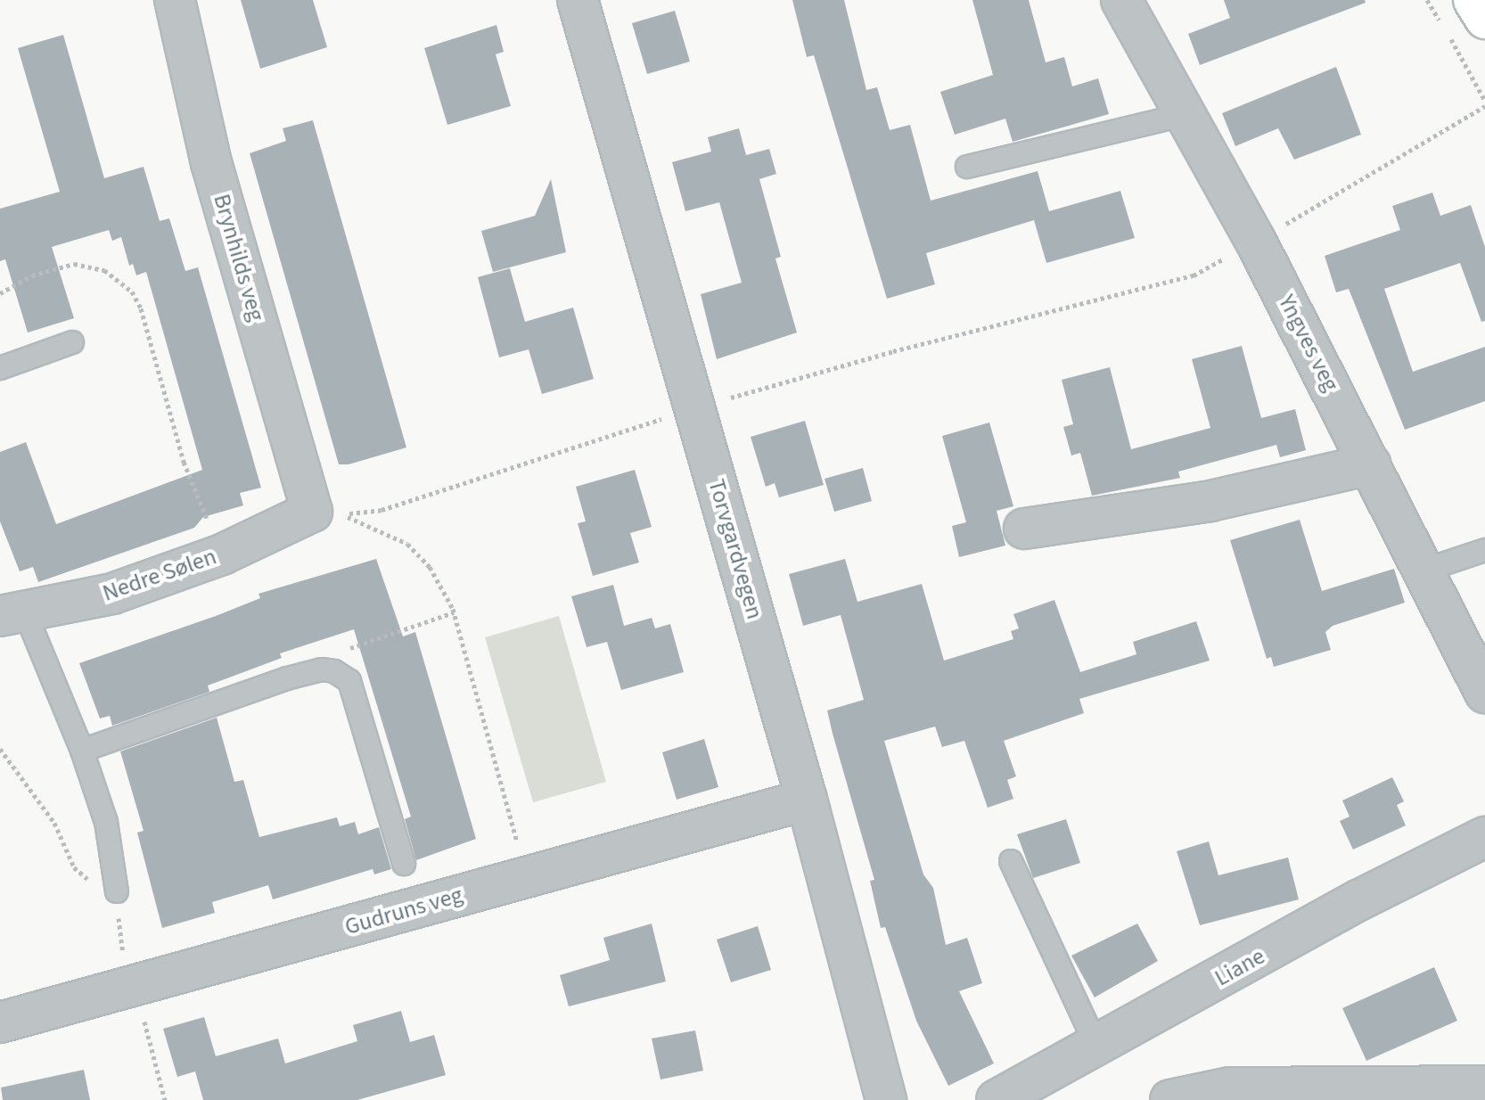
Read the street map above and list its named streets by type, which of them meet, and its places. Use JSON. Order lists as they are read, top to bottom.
{
  "streets": {
    "street": [
      "Brynhilds veg",
      "Yngves veg",
      "Torvgardvegen",
      "Nedre Sølen",
      "Gudruns veg",
      "Liane"
    ]
  },
  "crossings": [
    ["Brynhilds veg", "Nedre Sølen"],
    ["Torvgardvegen", "Gudruns veg"]
  ]
}
